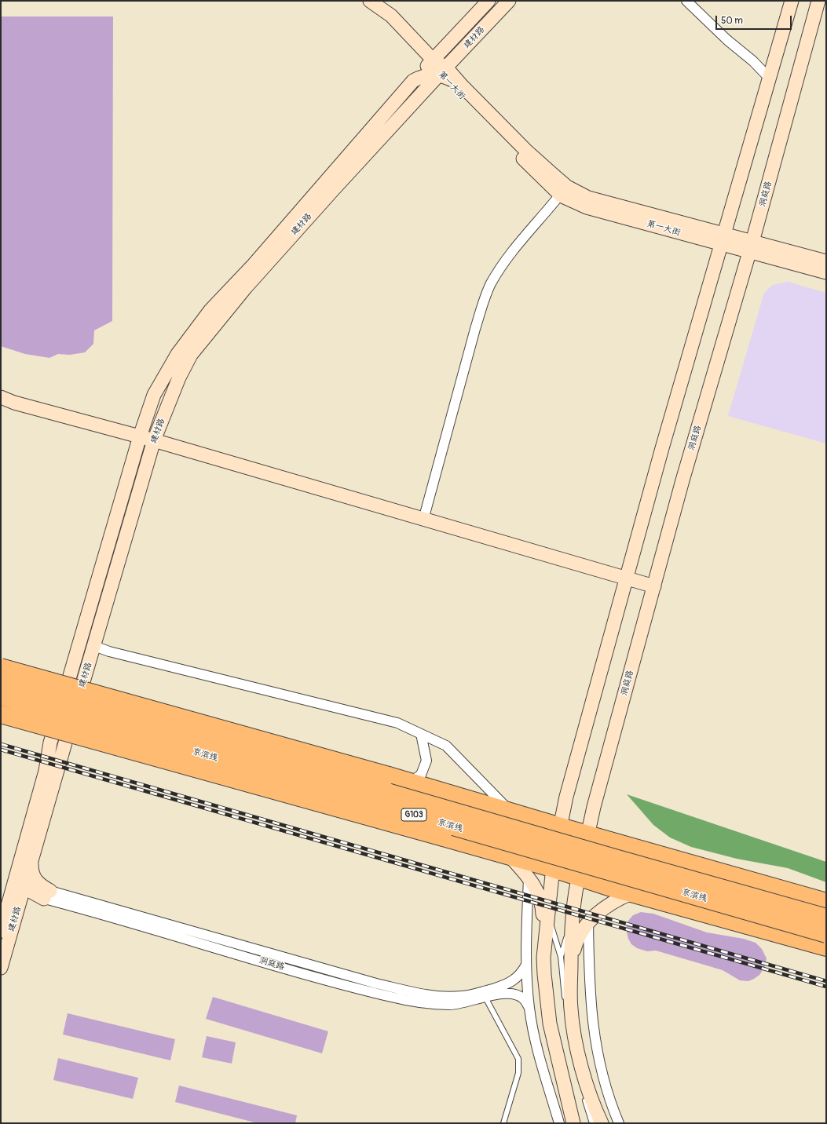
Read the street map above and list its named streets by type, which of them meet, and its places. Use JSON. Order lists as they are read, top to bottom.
{
  "streets": {
    "highway": ["京滨线", "G103"],
    "street": ["建材路", "第一大街", "洞庭路"]
  },
  "crossings": [
    ["建材路", "第一大街"],
    ["第一大街", "洞庭路"]
  ],
  "scale_bar": "50 m"
}
